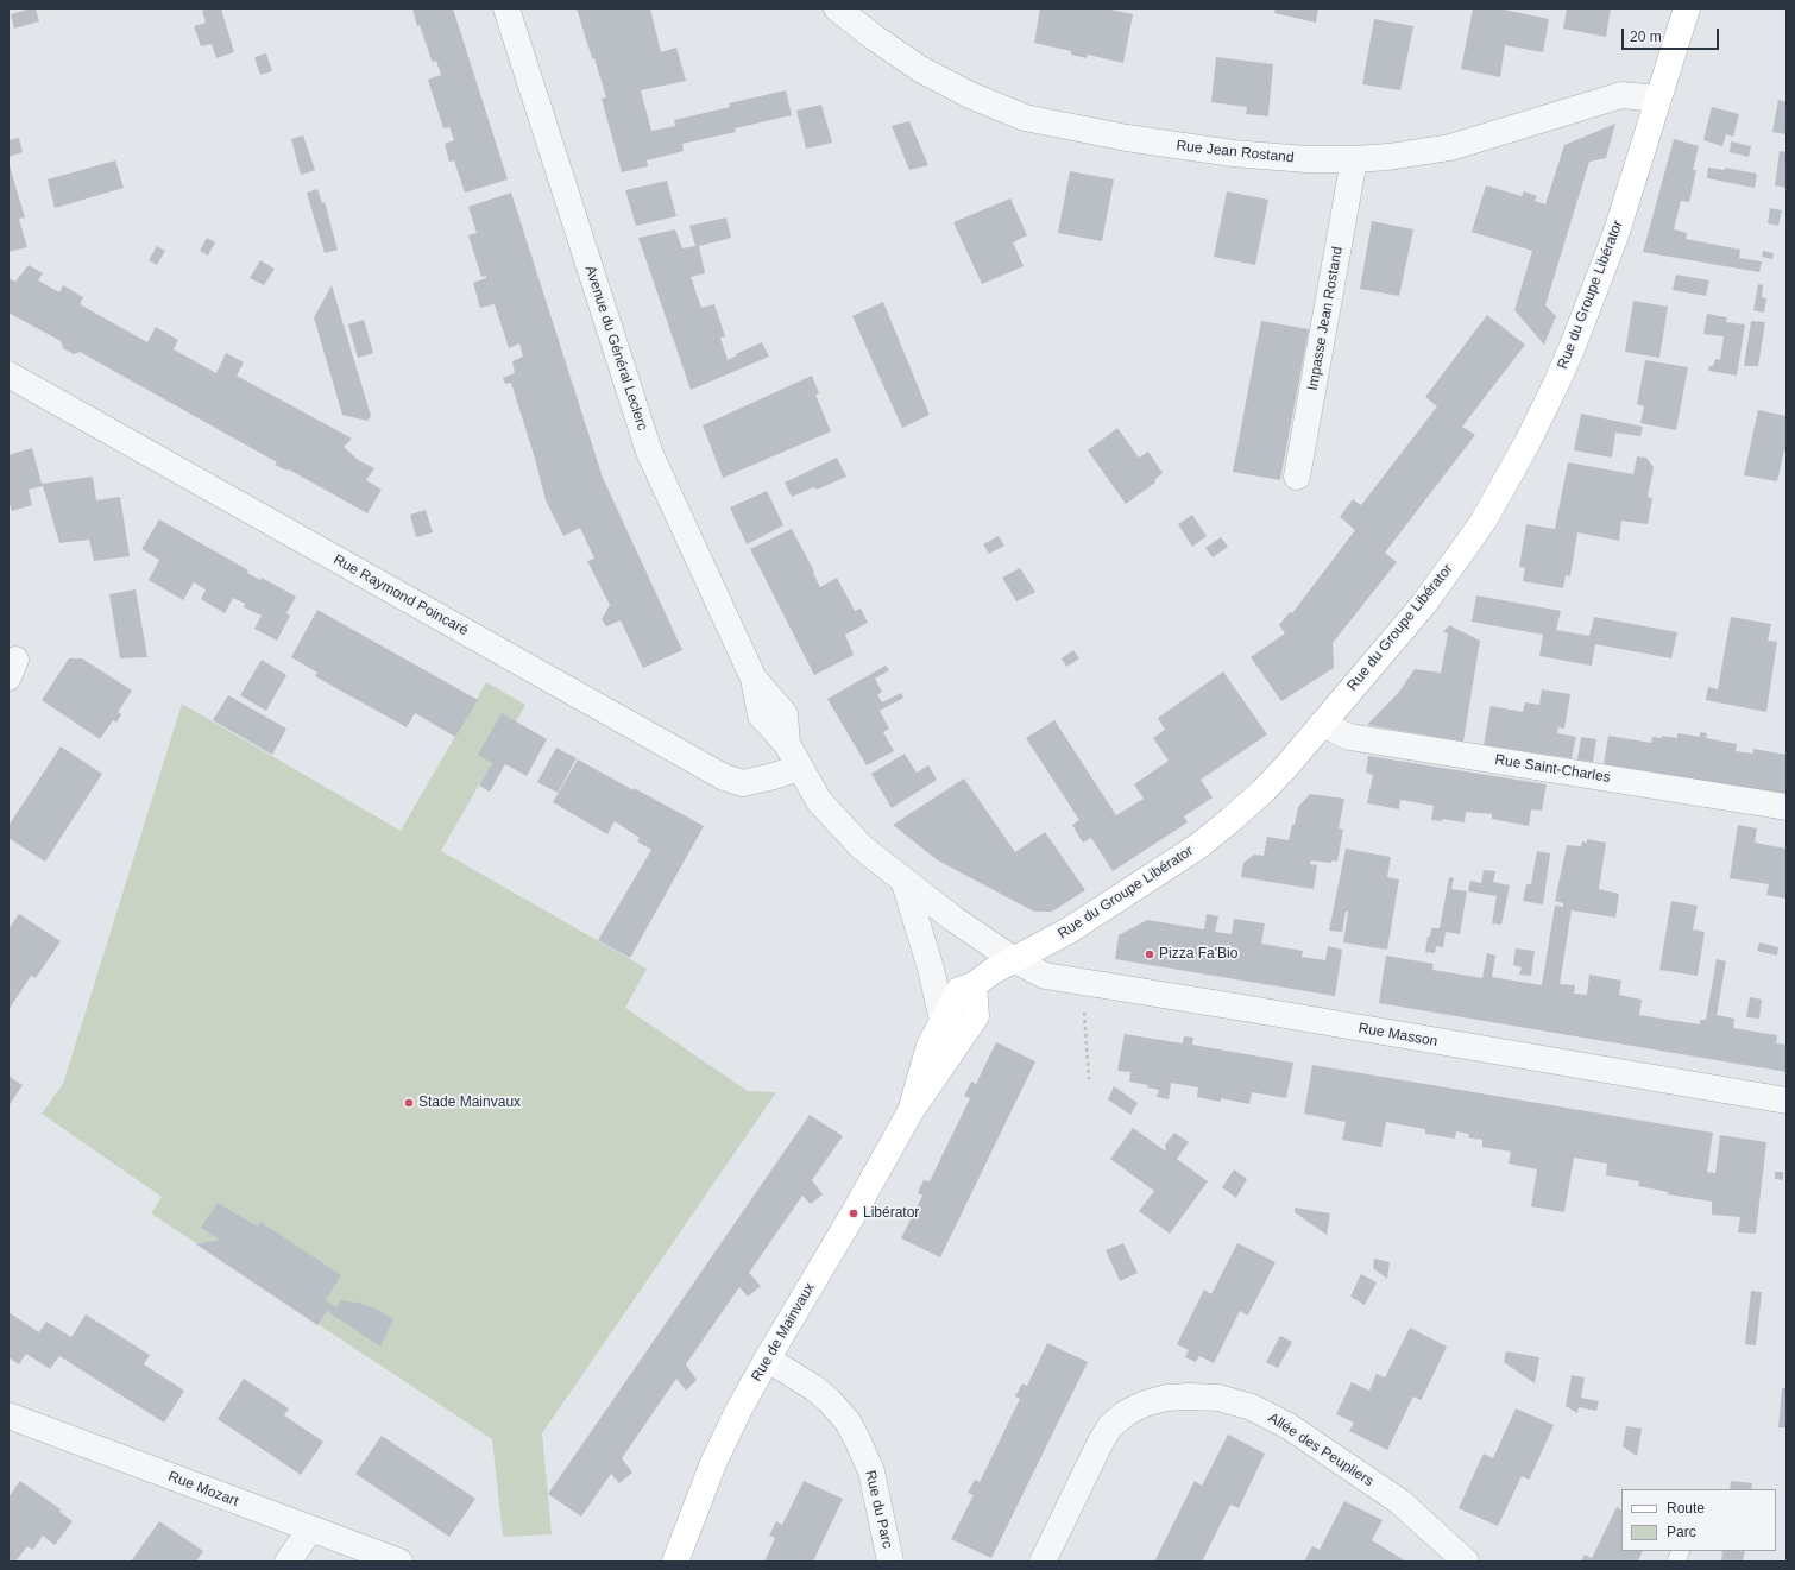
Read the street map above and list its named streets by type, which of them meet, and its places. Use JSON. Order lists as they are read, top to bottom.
{
  "streets": {
    "street": [
      "Rue Jean Rostand",
      "Rue du Groupe Libérator",
      "Impasse Jean Rostand",
      "Avenue du Général Leclerc",
      "Rue Raymond Poincaré",
      "Rue Saint-Charles",
      "Rue Masson",
      "Rue de Mainvaux",
      "Allée des Peupliers",
      "Rue Mozart",
      "Rue du Parc"
    ]
  },
  "crossings": [
    ["Rue Jean Rostand", "Rue du Groupe Libérator"],
    ["Rue Jean Rostand", "Impasse Jean Rostand"],
    ["Rue du Groupe Libérator", "Avenue du Général Leclerc"],
    ["Rue du Groupe Libérator", "Rue Saint-Charles"],
    ["Rue du Groupe Libérator", "Rue Masson"],
    ["Rue du Groupe Libérator", "Rue de Mainvaux"],
    ["Avenue du Général Leclerc", "Rue Raymond Poincaré"],
    ["Avenue du Général Leclerc", "Rue Masson"],
    ["Avenue du Général Leclerc", "Rue de Mainvaux"],
    ["Rue Masson", "Rue de Mainvaux"],
    ["Rue de Mainvaux", "Rue du Parc"]
  ],
  "places": ["Pizza Fa'Bio", "Stade Mainvaux", "Libérator"],
  "legend": ["Route", "Parc"],
  "scale_bar": "20 m"
}
